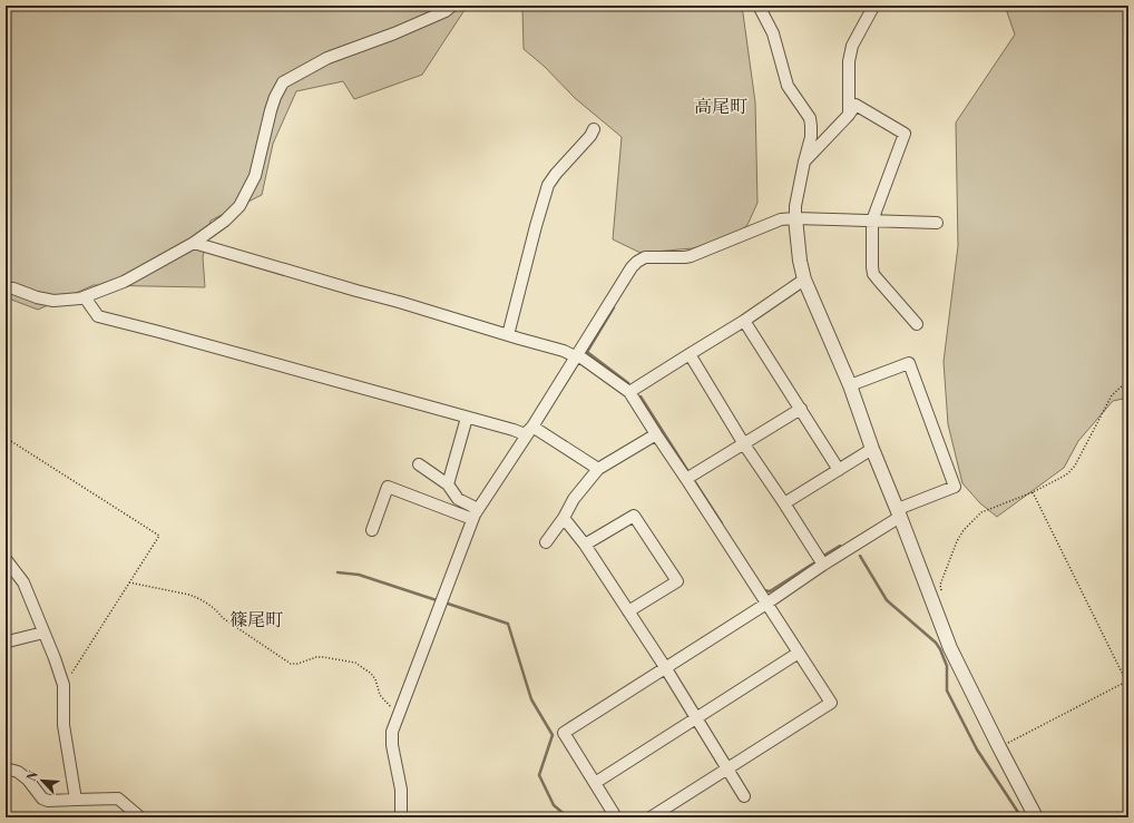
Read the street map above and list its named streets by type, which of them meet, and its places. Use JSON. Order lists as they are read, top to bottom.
{
  "districts": ["高尾町", "篠尾町"],
  "north": "top left"
}
